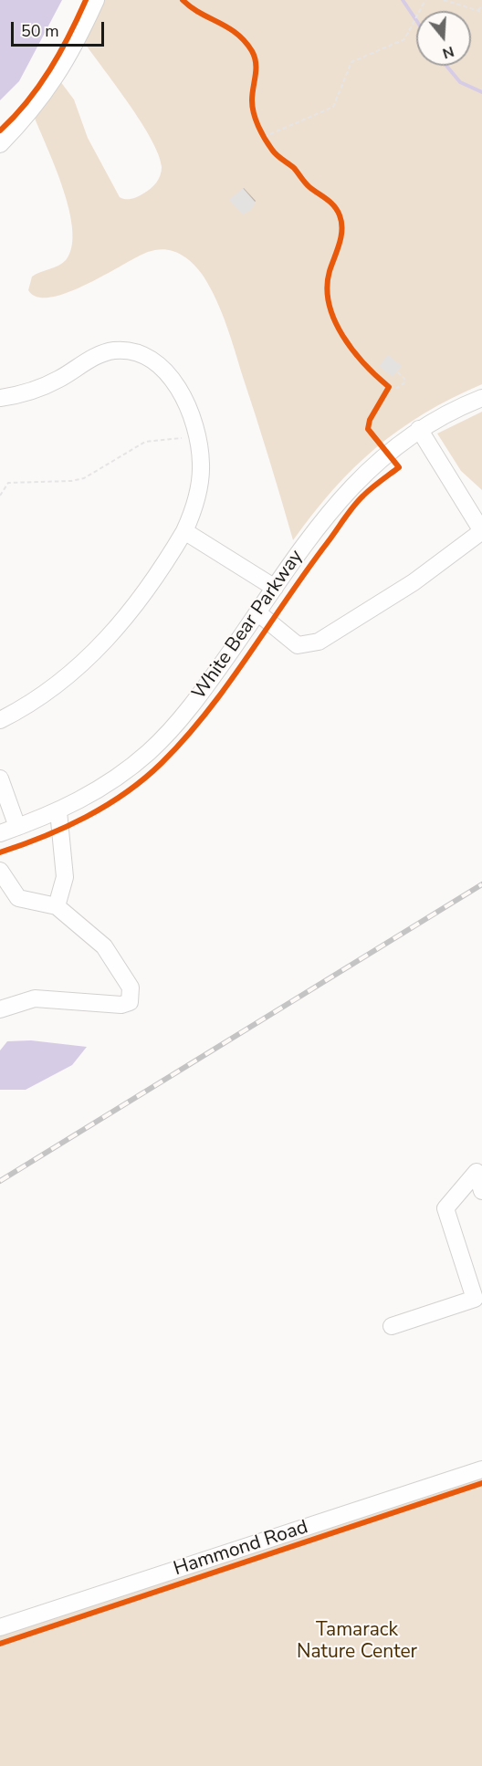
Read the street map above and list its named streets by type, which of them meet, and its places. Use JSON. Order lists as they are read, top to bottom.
{
  "streets": {
    "street": ["White Bear Parkway", "Hammond Road"]
  },
  "parks": ["Tamarack Nature Center"],
  "scale_bar": "50 m",
  "north": "bottom"
}
